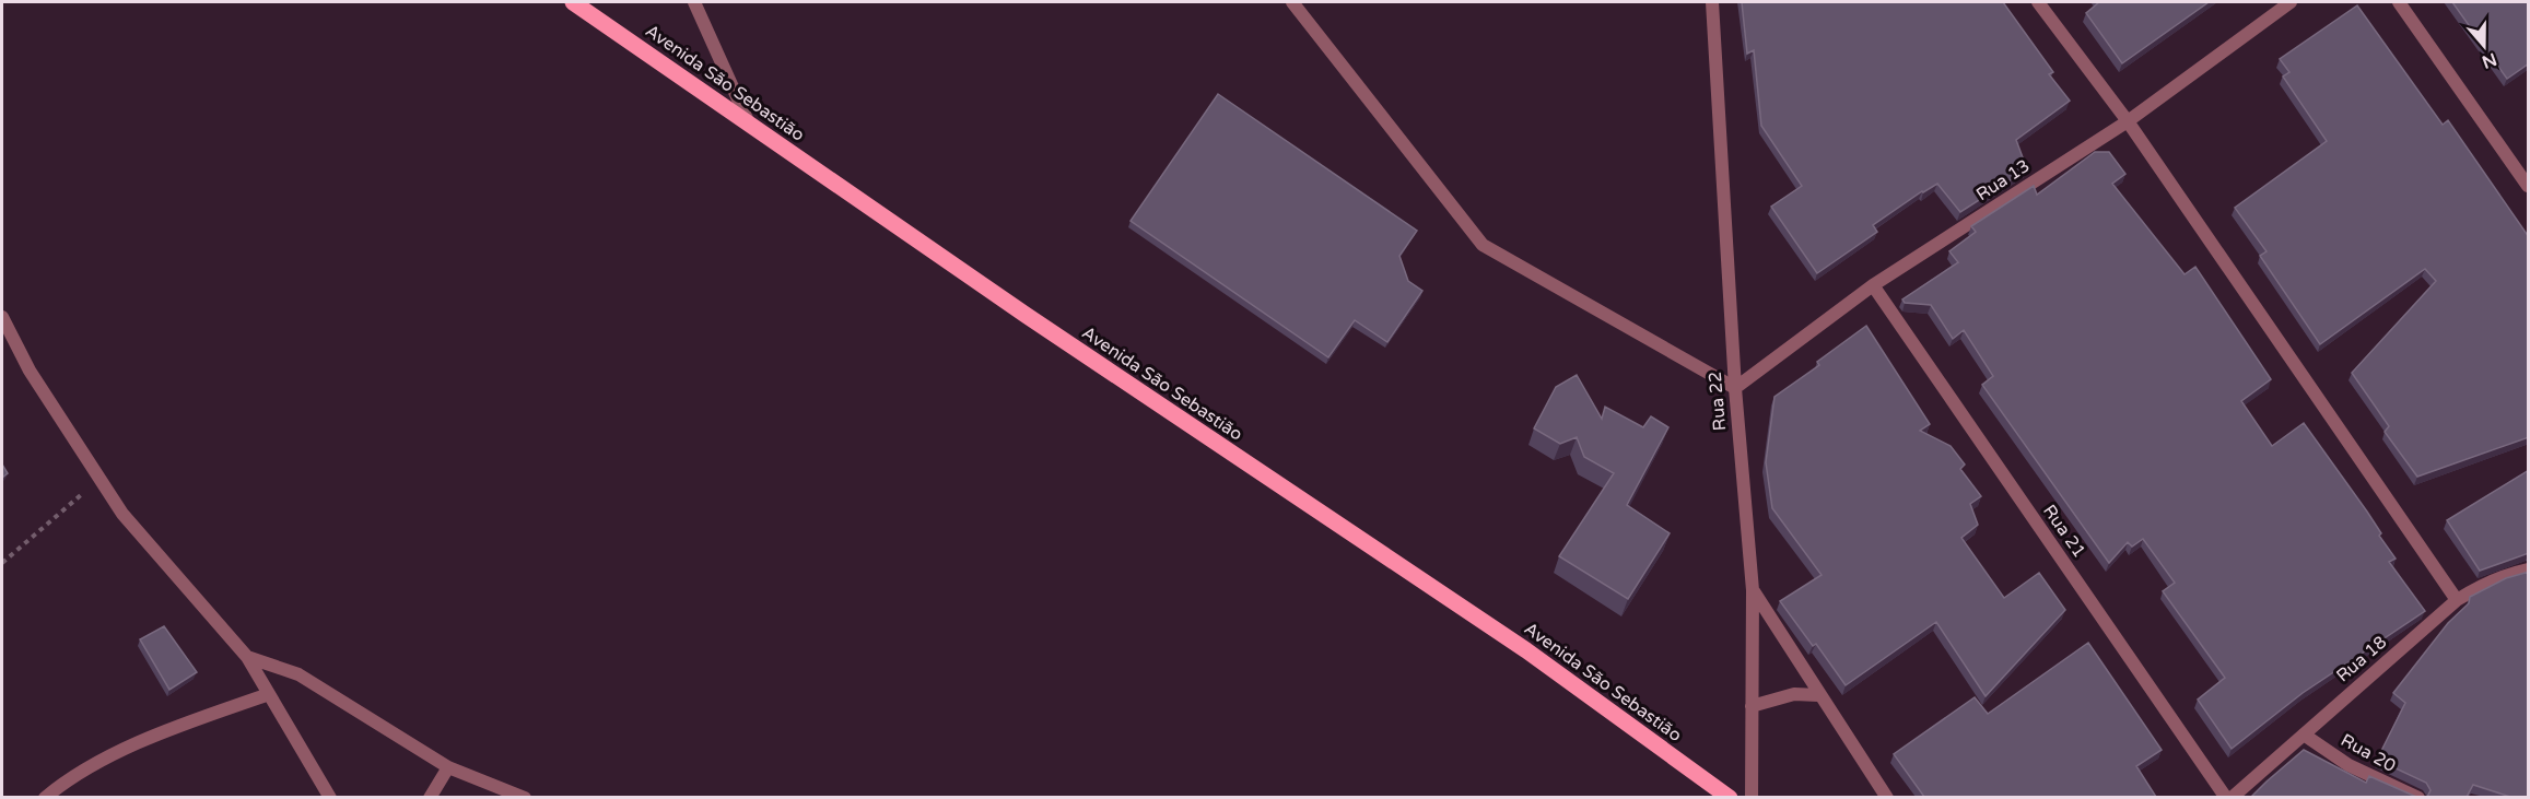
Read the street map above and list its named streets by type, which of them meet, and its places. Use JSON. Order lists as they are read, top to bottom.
{
  "streets": {
    "main road": ["Avenida São Sebastião"],
    "street": [
      "Rua 13",
      "Rua 22",
      "Rua 21",
      "Rua 18",
      "Rua 20"
    ]
  },
  "crossings": [
    ["Rua 13", "Rua 22"],
    ["Rua 13", "Rua 21"],
    ["Rua 18", "Rua 20"]
  ],
  "north": "bottom"
}
